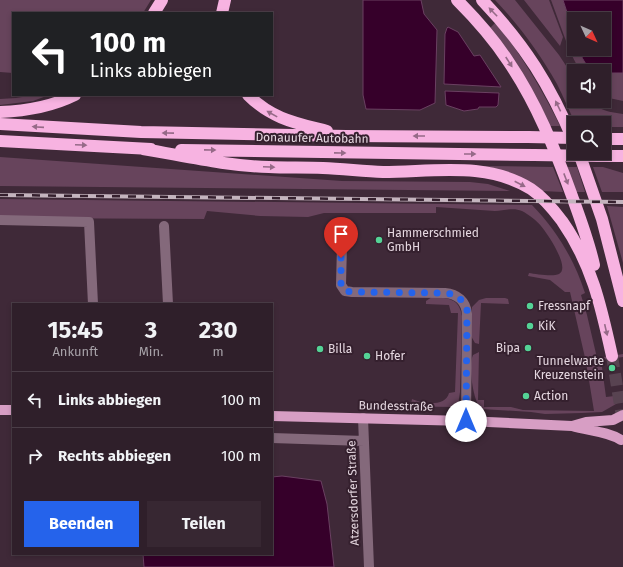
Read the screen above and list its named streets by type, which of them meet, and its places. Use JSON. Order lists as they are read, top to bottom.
{
  "streets": {
    "highway": ["Donauufer Autobahn"],
    "main road": ["Bundesstraße"],
    "street": ["Atzersdorfer Straße"]
  },
  "crossings": [
    ["Bundesstraße", "Atzersdorfer Straße"]
  ],
  "places": [
    "Hammerschmied GmbH",
    "Fressnapf",
    "KiK",
    "Bipa",
    "Billa",
    "Hofer",
    "Tunnelwarte Kreuzenstein",
    "Action"
  ],
  "north": "bottom right",
  "page": {
    "turn": ["100 m", "Links abbiegen"],
    "eta": [
      "15:45",
      "Ankunft",
      "3",
      "Min.",
      "230",
      "m"
    ],
    "list": [
      {
        "name": "Links abbiegen",
        "value": "100 m"
      },
      {
        "name": "Rechts abbiegen",
        "value": "100 m"
      }
    ],
    "buttons": ["Beenden", "Teilen"]
  }
}
